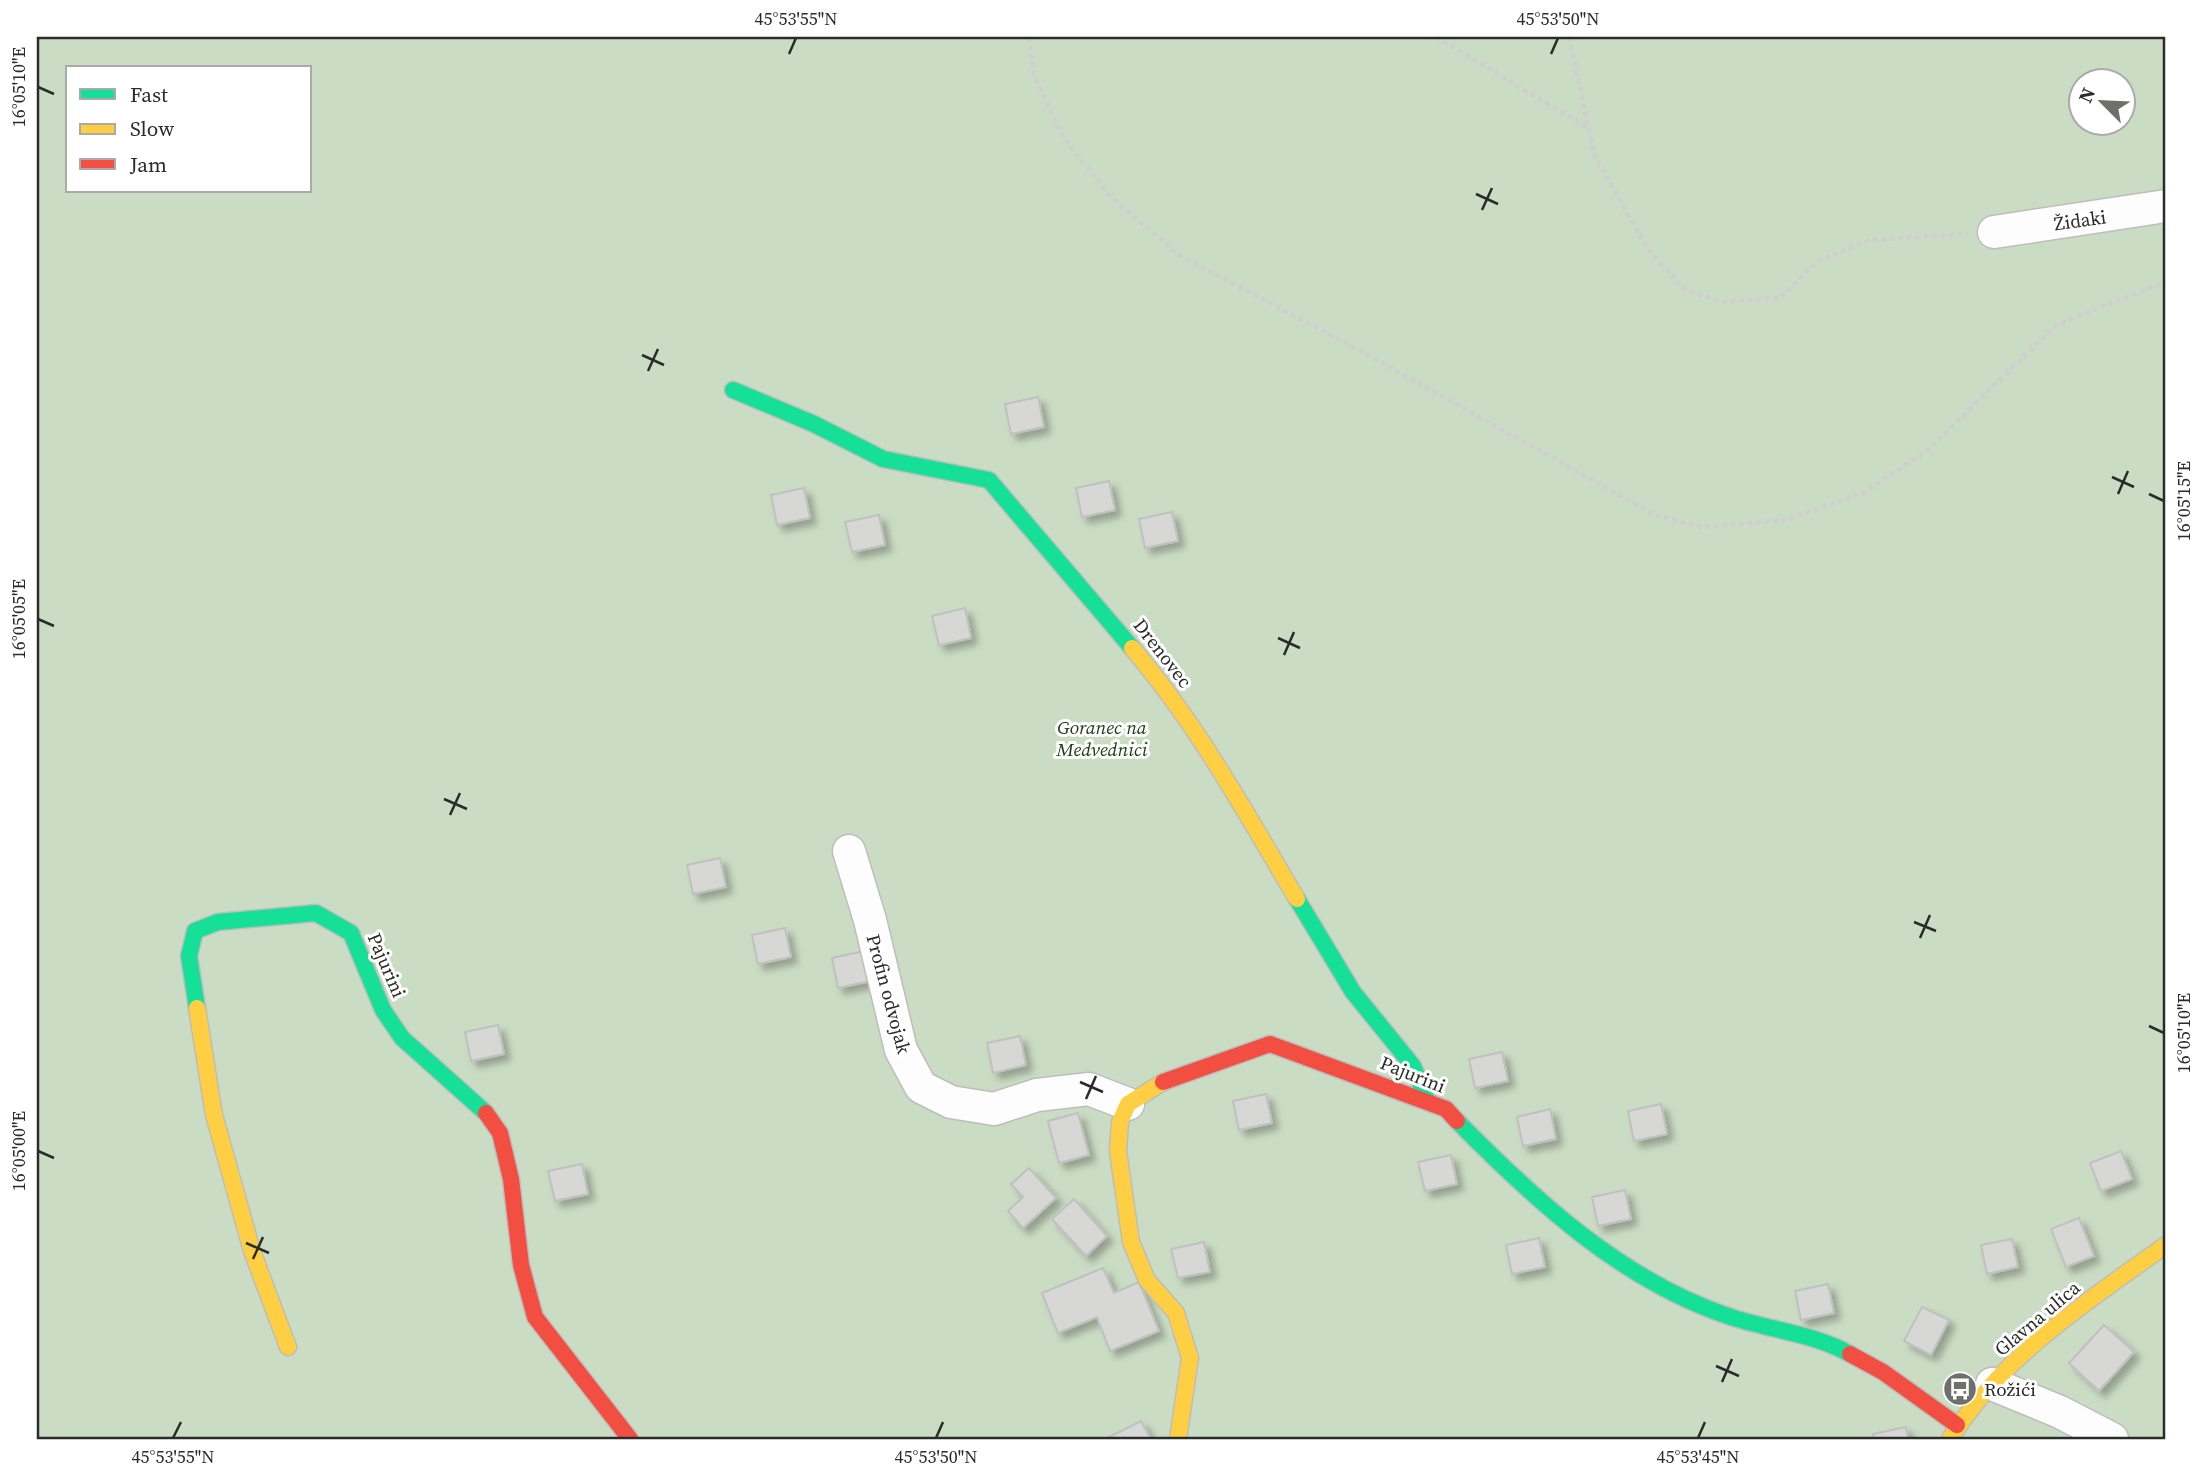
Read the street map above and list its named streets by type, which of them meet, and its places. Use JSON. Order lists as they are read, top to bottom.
{
  "streets": {
    "street": [
      "Židaki",
      "Drenovec",
      "Pajurini",
      "Profin odvojak",
      "Glavna ulica"
    ]
  },
  "crossings": [
    ["Drenovec", "Pajurini"],
    ["Pajurini", "Profin odvojak"],
    ["Pajurini", "Glavna ulica"]
  ],
  "parks": ["Goranec na Medvednici"],
  "places": {
    "bus stop": ["Rožići"]
  },
  "legend": ["Fast", "Slow", "Jam"],
  "north": "top left",
  "coordinates": [
    "45°53'55\"N",
    "45°53'50\"N",
    "16°05'10\"E",
    "16°05'15\"E",
    "16°05'05\"E",
    "16°05'00\"E",
    "45°53'45\"N"
  ]
}
